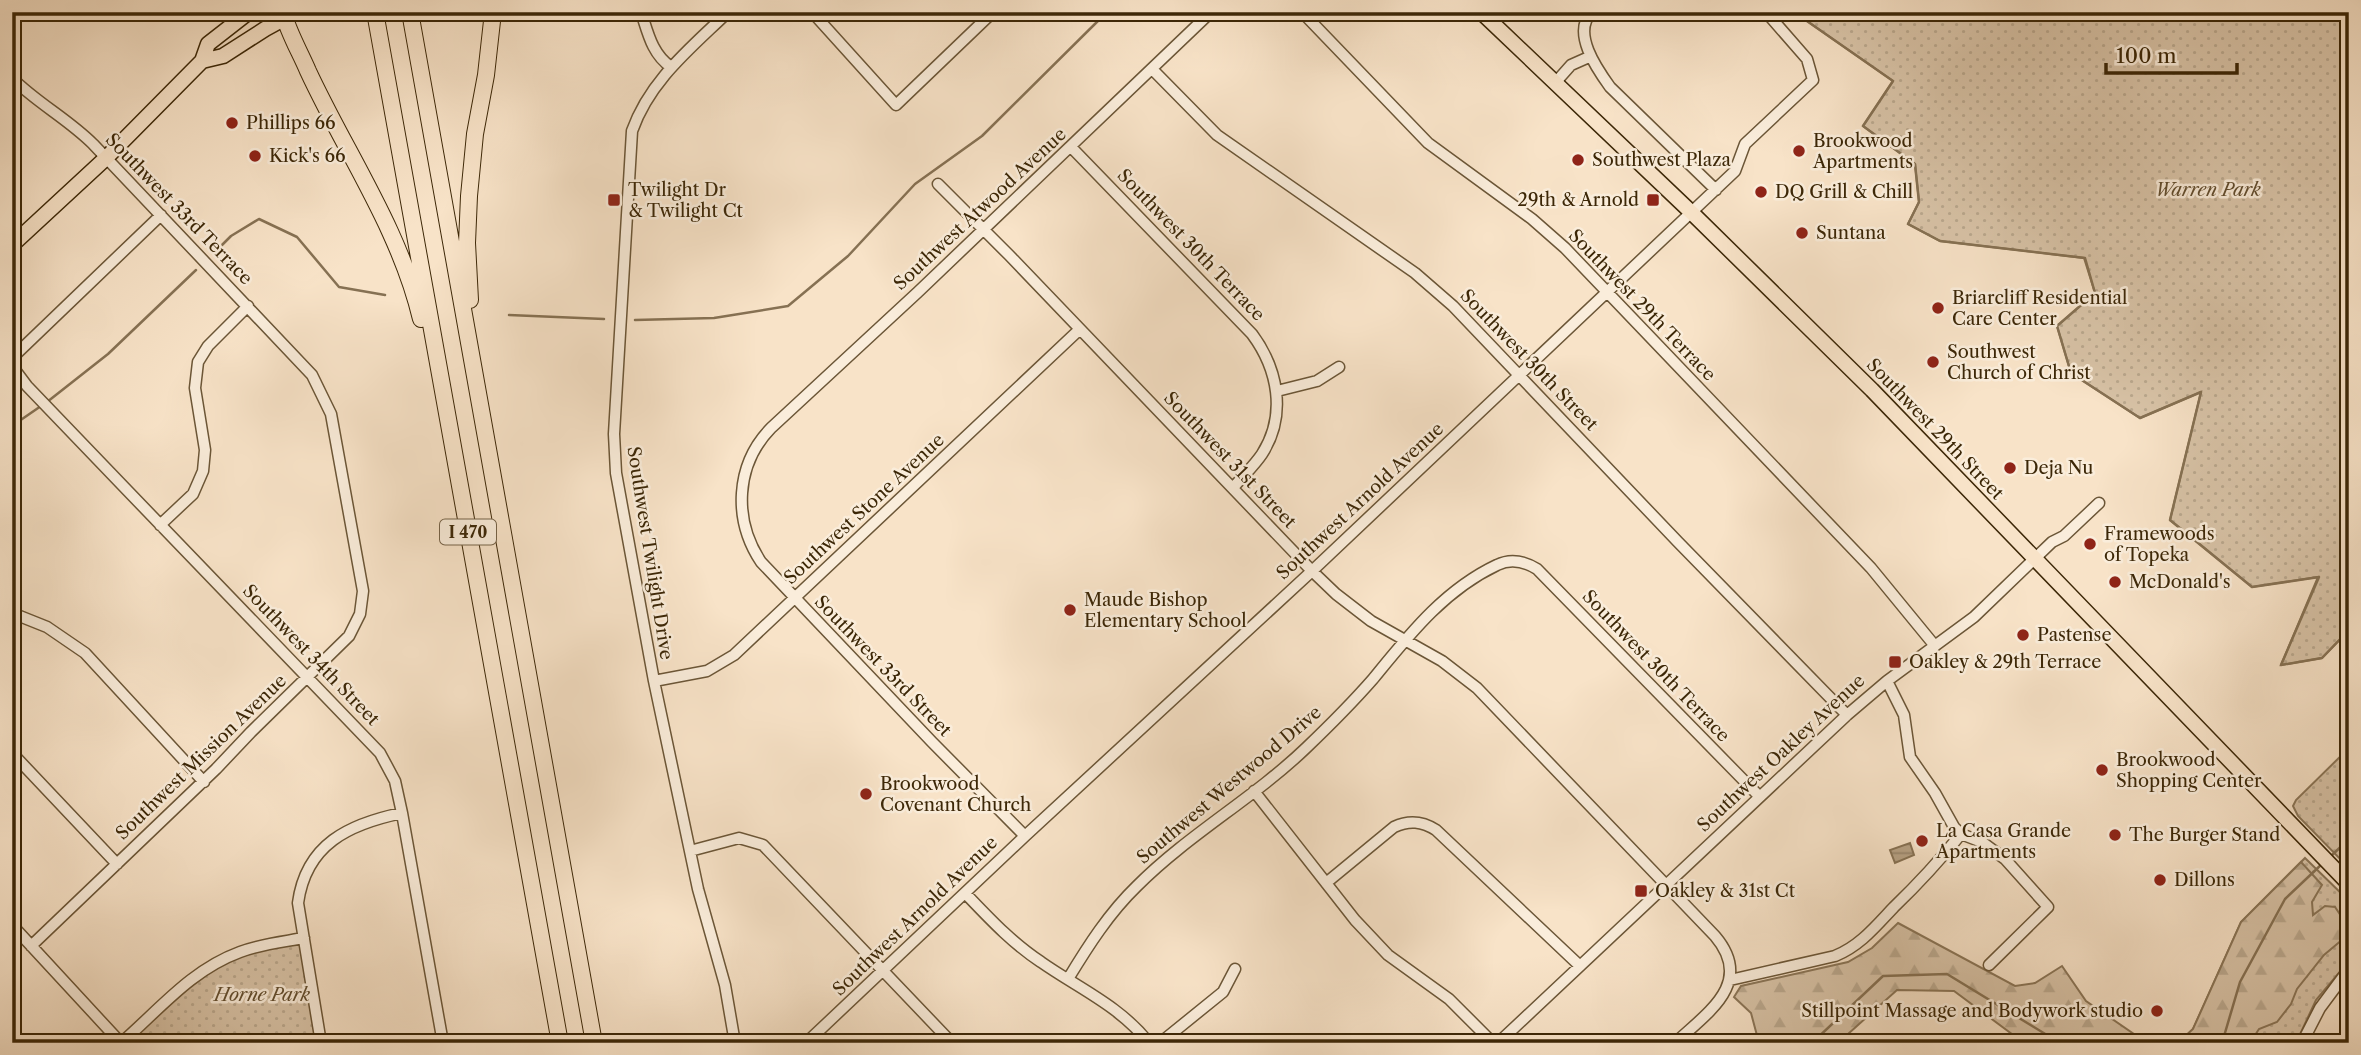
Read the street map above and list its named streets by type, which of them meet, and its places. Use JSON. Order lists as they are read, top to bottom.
{
  "streets": {
    "highway": ["I 470"],
    "main road": ["Southwest 29th Street"],
    "street": [
      "Southwest 33rd Terrace",
      "Southwest Atwood Avenue",
      "Southwest 30th Terrace",
      "Southwest 29th Terrace",
      "Southwest 30th Street",
      "Southwest 31st Street",
      "Southwest Arnold Avenue",
      "Southwest Stone Avenue",
      "Southwest Twilight Drive",
      "Southwest 34th Street",
      "Southwest 33rd Street",
      "Southwest Oakley Avenue",
      "Southwest Mission Avenue",
      "Southwest Westwood Drive"
    ]
  },
  "crossings": [
    ["Southwest 33rd Terrace", "Southwest Mission Avenue"],
    ["Southwest Atwood Avenue", "Southwest 30th Terrace"],
    ["Southwest Atwood Avenue", "Southwest 30th Street"],
    ["Southwest Atwood Avenue", "Southwest 31st Street"],
    ["Southwest Atwood Avenue", "Southwest 33rd Street"],
    ["Southwest 30th Terrace", "Southwest 31st Street"],
    ["Southwest 30th Terrace", "Southwest Oakley Avenue"],
    ["Southwest 30th Terrace", "Southwest Westwood Drive"],
    ["Southwest 29th Terrace", "Southwest Arnold Avenue"],
    ["Southwest 29th Terrace", "Southwest Oakley Avenue"],
    ["Southwest 30th Street", "Southwest Arnold Avenue"],
    ["Southwest 30th Street", "Southwest Oakley Avenue"],
    ["Southwest 29th Street", "Southwest Arnold Avenue"],
    ["Southwest 29th Street", "Southwest Oakley Avenue"],
    ["Southwest 31st Street", "Southwest Arnold Avenue"],
    ["Southwest 31st Street", "Southwest Stone Avenue"],
    ["Southwest 31st Street", "Southwest Oakley Avenue"],
    ["Southwest 31st Street", "Southwest Westwood Drive"],
    ["Southwest Arnold Avenue", "Southwest 33rd Street"],
    ["Southwest Stone Avenue", "Southwest Twilight Drive"],
    ["Southwest Stone Avenue", "Southwest 33rd Street"],
    ["Southwest 34th Street", "Southwest Mission Avenue"]
  ],
  "parks": ["Warren Park", "Horne Park"],
  "places": {
    "other": [
      "Phillips 66",
      "Brookwood Apartments",
      "Kick's 66",
      "Southwest Plaza",
      "DQ Grill & Chill",
      "Suntana",
      "Briarcliff Residential Care Center",
      "Southwest Church of Christ",
      "Deja Nu",
      "Framewoods of Topeka",
      "McDonald's",
      "Maude Bishop Elementary School",
      "Pastense",
      "Brookwood Shopping Center",
      "Brookwood Covenant Church",
      "The Burger Stand",
      "La Casa Grande Apartments",
      "Dillons",
      "Stillpoint Massage and Bodywork studio"
    ],
    "transit": [
      "Twilight Dr & Twilight Ct",
      "29th & Arnold",
      "Oakley & 29th Terrace",
      "Oakley & 31st Ct"
    ]
  },
  "scale_bar": "100 m"
}
